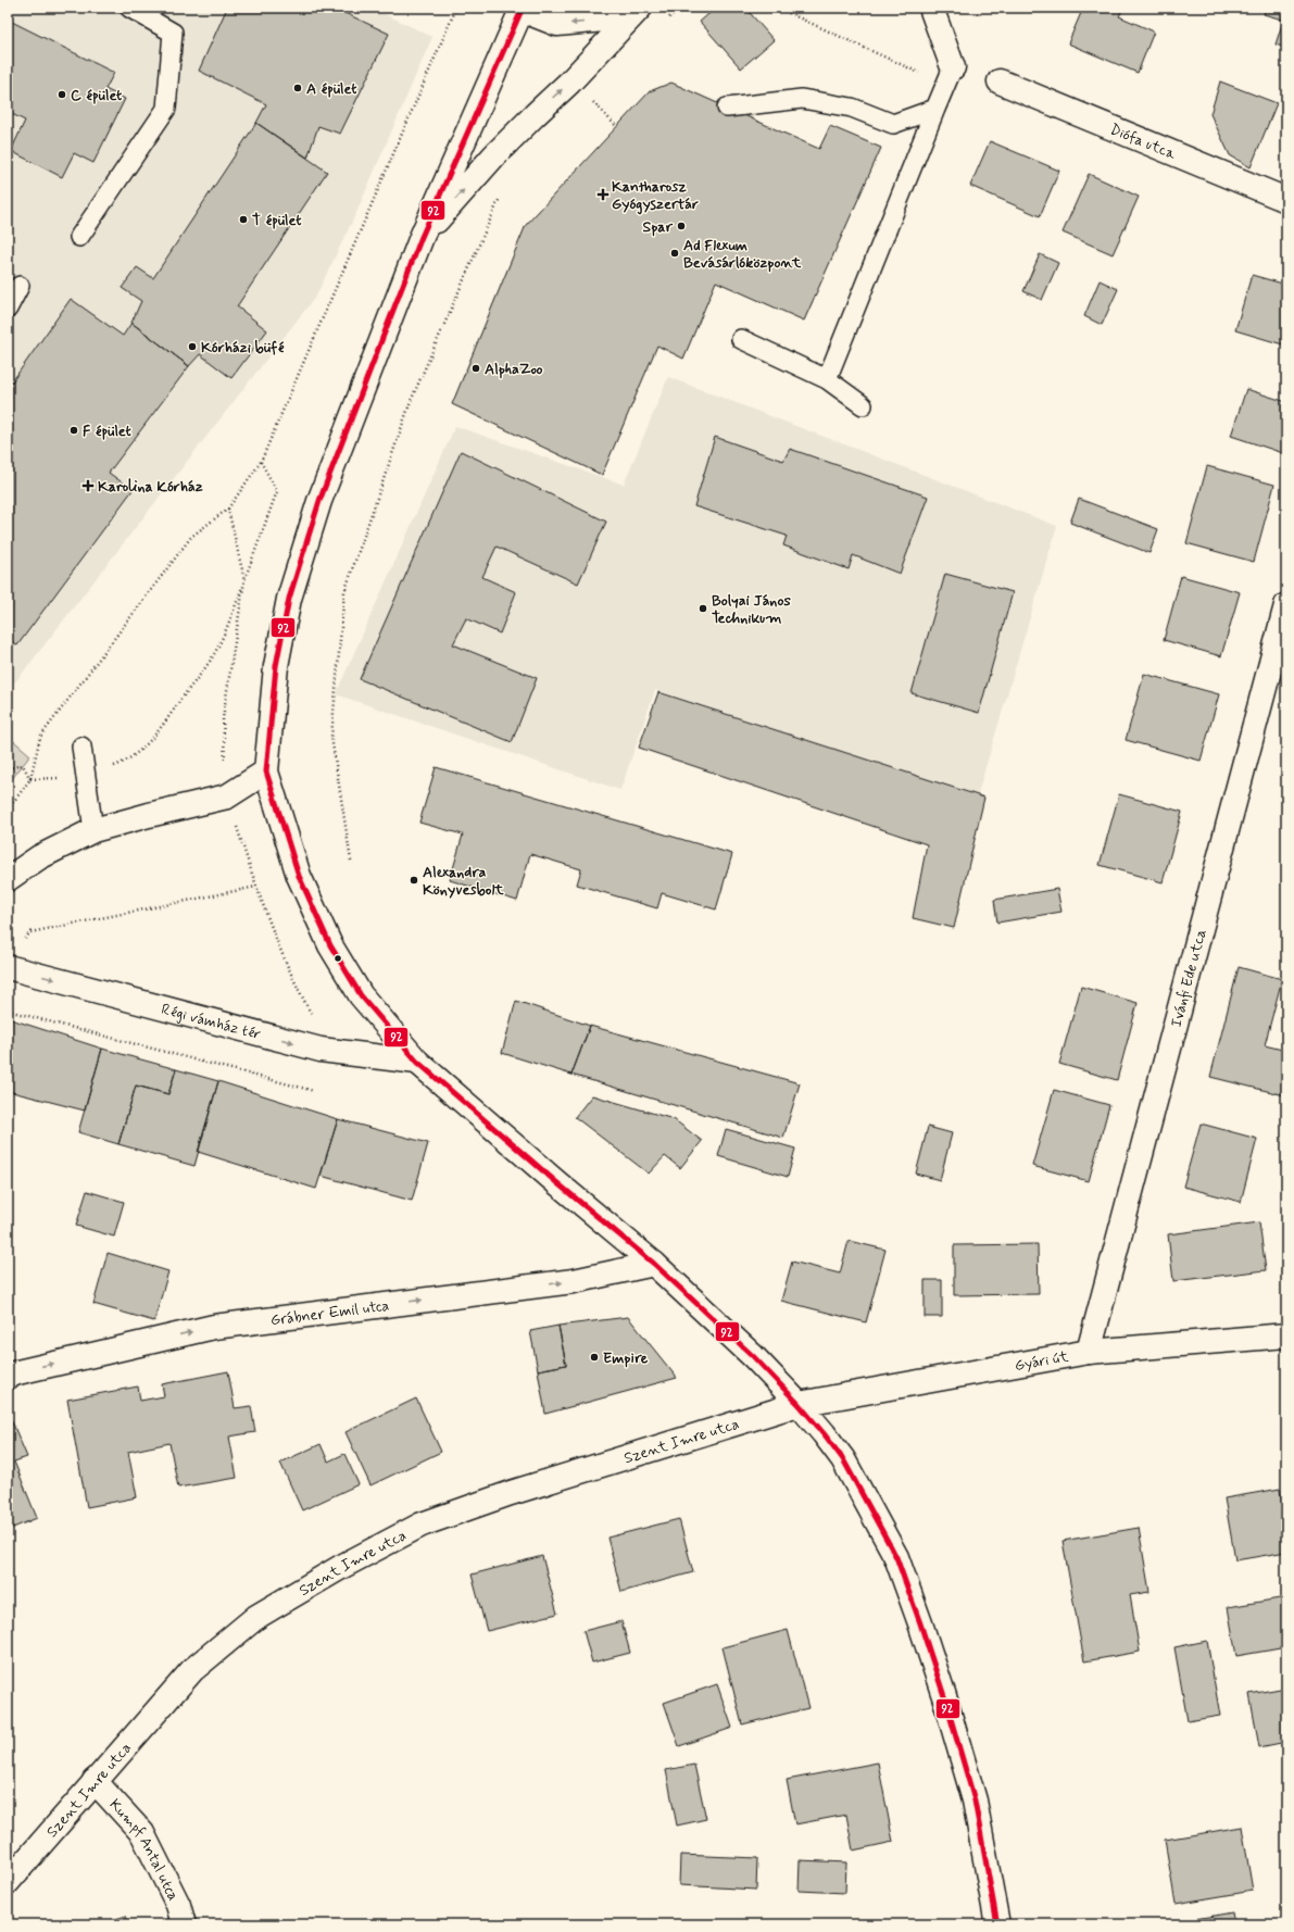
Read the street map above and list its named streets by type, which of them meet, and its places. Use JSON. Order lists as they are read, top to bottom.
{
  "streets": {
    "street": [
      "Diófa utca",
      "Ivánfi Ede utca",
      "Régi vámház tér",
      "Grábner Emil utca",
      "Gyári út",
      "Szent Imre utca",
      "Kumpf Antal utca"
    ]
  },
  "crossings": [
    ["Ivánfi Ede utca", "Gyári út"],
    ["Gyári út", "Szent Imre utca"],
    ["Szent Imre utca", "Kumpf Antal utca"]
  ],
  "one_way": ["Régi vámház tér", "Grábner Emil utca"],
  "places": {
    "other": [
      "A épület",
      "C épület",
      "T épület",
      "Spar",
      "Ad Flexum Bevásárlóközpont",
      "Kórházi büfé",
      "AlphaZoo",
      "F épület",
      "Bolyai János Technikum",
      "Alexandra Könyvesbolt",
      "Empire"
    ],
    "health": ["Kantharosz Gyógyszertár", "Karolina Kórház"]
  },
  "lines": ["transit line 92"]
}
